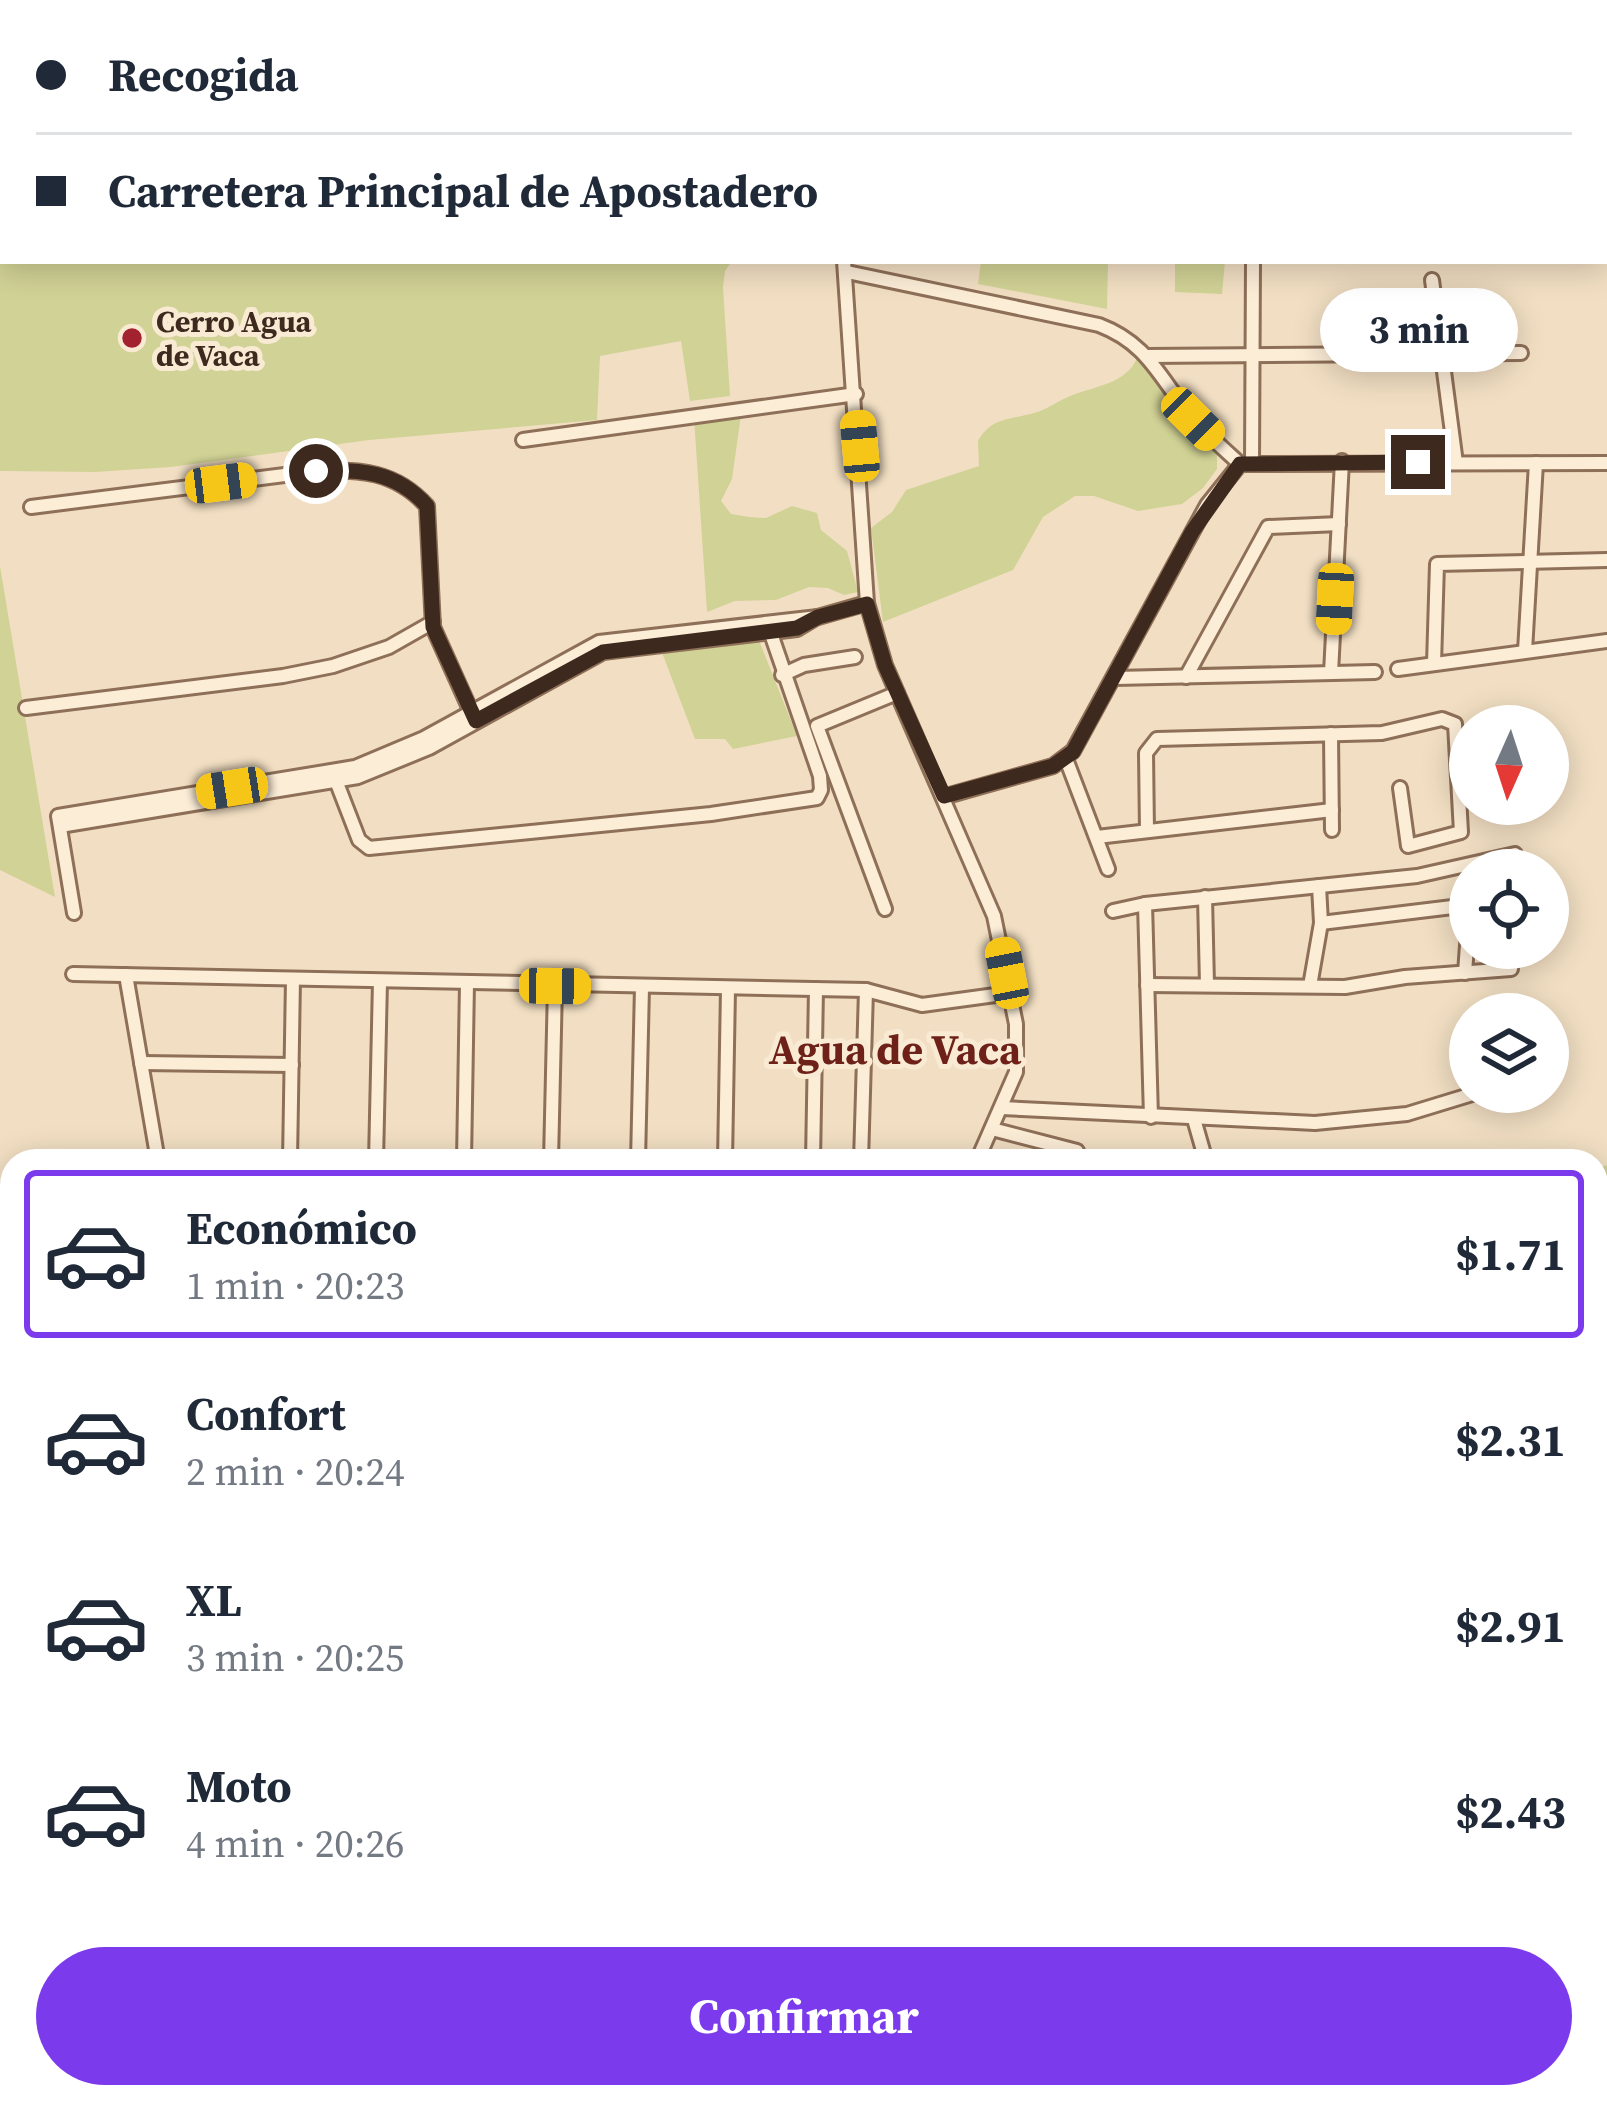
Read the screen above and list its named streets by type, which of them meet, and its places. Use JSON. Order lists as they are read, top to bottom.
{
  "districts": ["Agua de Vaca"],
  "places": ["Cerro Agua de Vaca"],
  "north": "bottom",
  "page": {
    "banner": ["Recogida", "Carretera Principal de Apostadero"],
    "bubble": "3 min",
    "list": [
      {
        "name": "Económico",
        "note": "1 min · 20:23",
        "value": "$1.71"
      },
      {
        "name": "Confort",
        "note": "2 min · 20:24",
        "value": "$2.31"
      },
      {
        "name": "XL",
        "note": "3 min · 20:25",
        "value": "$2.91"
      },
      {
        "name": "Moto",
        "note": "4 min · 20:26",
        "value": "$2.43"
      }
    ],
    "buttons": "Confirmar"
  }
}
